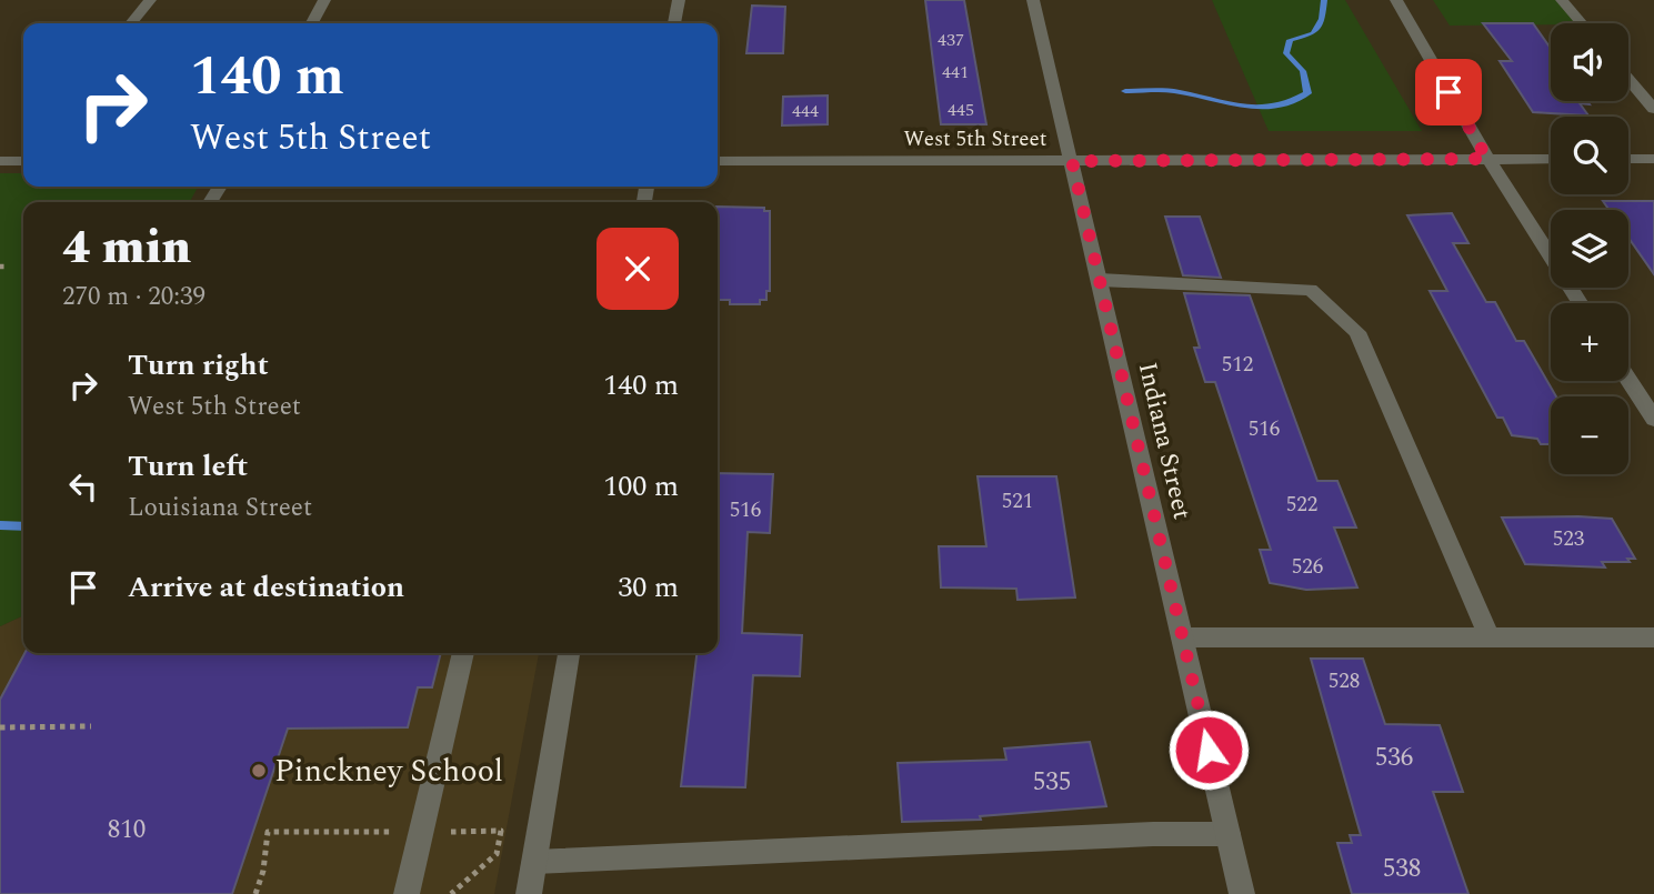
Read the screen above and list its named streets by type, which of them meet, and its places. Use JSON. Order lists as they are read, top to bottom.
{
  "streets": {
    "street": ["West 5th Street", "Indiana Street"]
  },
  "crossings": [
    ["West 5th Street", "Indiana Street"]
  ],
  "places": ["Pinckney School"],
  "house_numbers": [
    "437",
    "441",
    "445",
    "444",
    "512",
    "516",
    "521",
    "522",
    "516",
    "523",
    "526",
    "528",
    "536",
    "535",
    "810",
    "538"
  ],
  "page": {
    "map_buttons": ["+", "−"],
    "turn": ["140 m", "West 5th Street"],
    "heading": ["4 min", "270 m · 20:39"],
    "list": [
      {
        "name": "Turn right",
        "note": "West 5th Street",
        "value": "140 m"
      },
      {
        "name": "Turn left",
        "note": "Louisiana Street",
        "value": "100 m"
      },
      {
        "name": "Arrive at destination",
        "value": "30 m"
      }
    ]
  }
}
